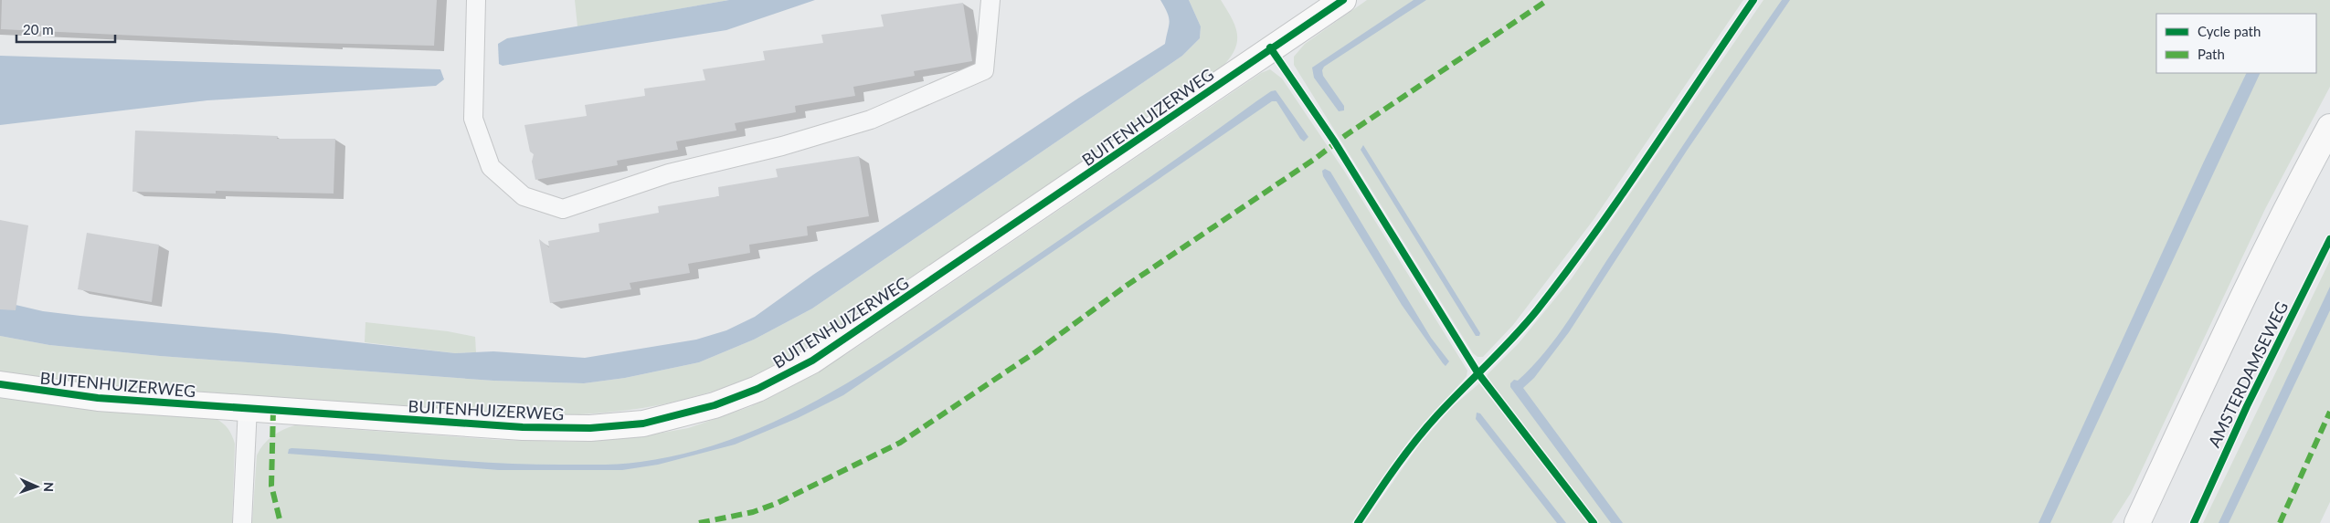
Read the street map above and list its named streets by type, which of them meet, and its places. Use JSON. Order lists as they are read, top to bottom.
{
  "streets": {
    "street": ["BUITENHUIZERWEG"],
    "cycle path": ["AMSTERDAMSEWEG"]
  },
  "legend": ["Cycle path", "Path"],
  "scale_bar": "20 m",
  "north": "right"
}
